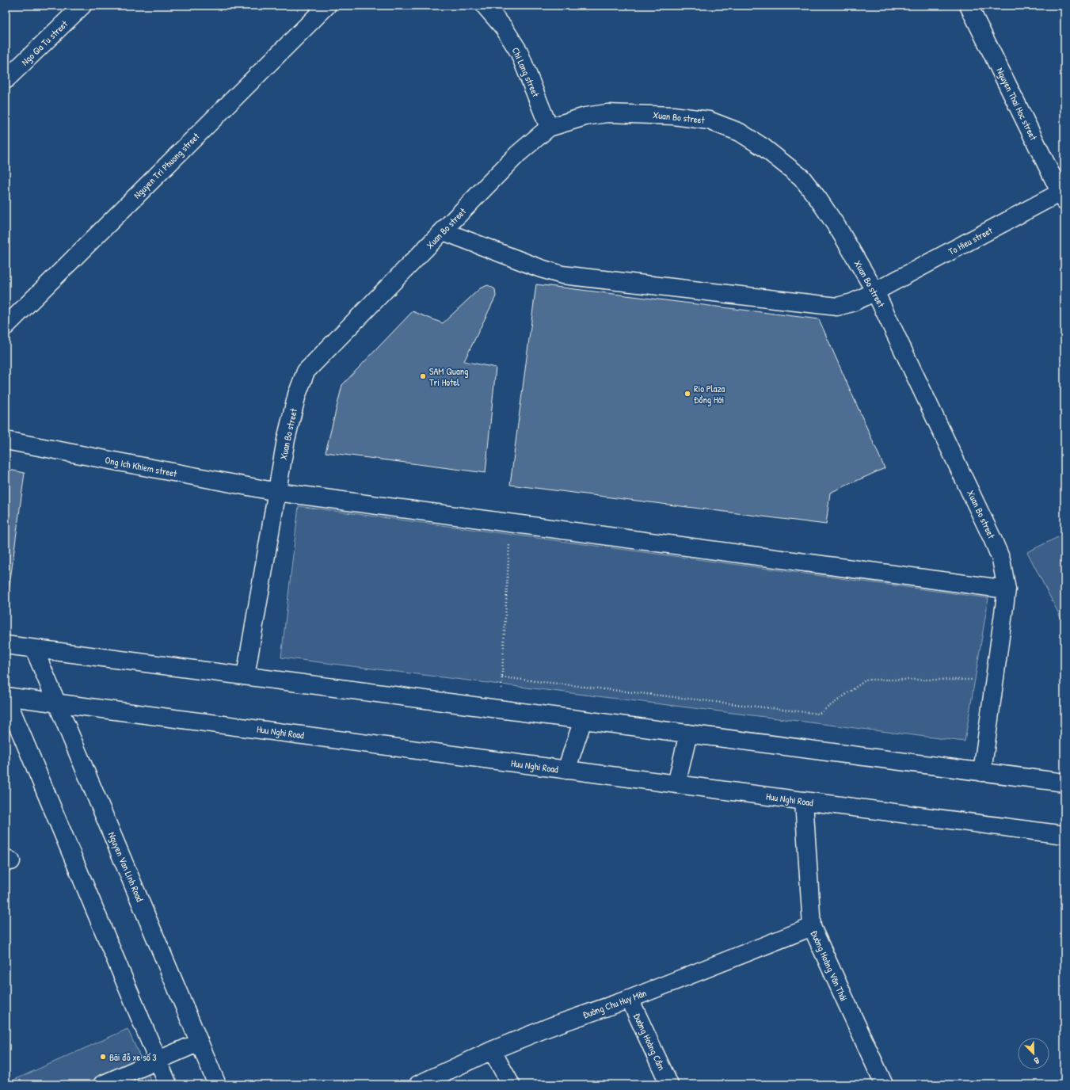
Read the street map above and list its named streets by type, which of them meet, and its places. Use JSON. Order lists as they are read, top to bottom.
{
  "streets": {
    "street": [
      "Ngo Gia Tu street",
      "Chi Lang street",
      "Nguyen Thai Hoc street",
      "Xuan Bo street",
      "Nguyen Tri Phuong street",
      "To Hieu street",
      "Ong Ich Khiem street",
      "Huu Nghi Road",
      "Nguyen Van Linh Road",
      "Đường Hoàng Văn Thái",
      "Đường Chu Huy Mân",
      "Đường Hoàng Cầm"
    ]
  },
  "crossings": [
    ["Chi Lang street", "Xuan Bo street"],
    ["Nguyen Thai Hoc street", "To Hieu street"],
    ["Xuan Bo street", "To Hieu street"],
    ["Xuan Bo street", "Ong Ich Khiem street"],
    ["Huu Nghi Road", "Nguyen Van Linh Road"],
    ["Huu Nghi Road", "Đường Hoàng Văn Thái"],
    ["Đường Hoàng Văn Thái", "Đường Chu Huy Mân"],
    ["Đường Chu Huy Mân", "Đường Hoàng Cầm"]
  ],
  "places": ["SAM Quang Tri Hotel", "Rio Plaza Đồng Hới", "Bãi đỗ xe số 3"],
  "north": "bottom right"
}
